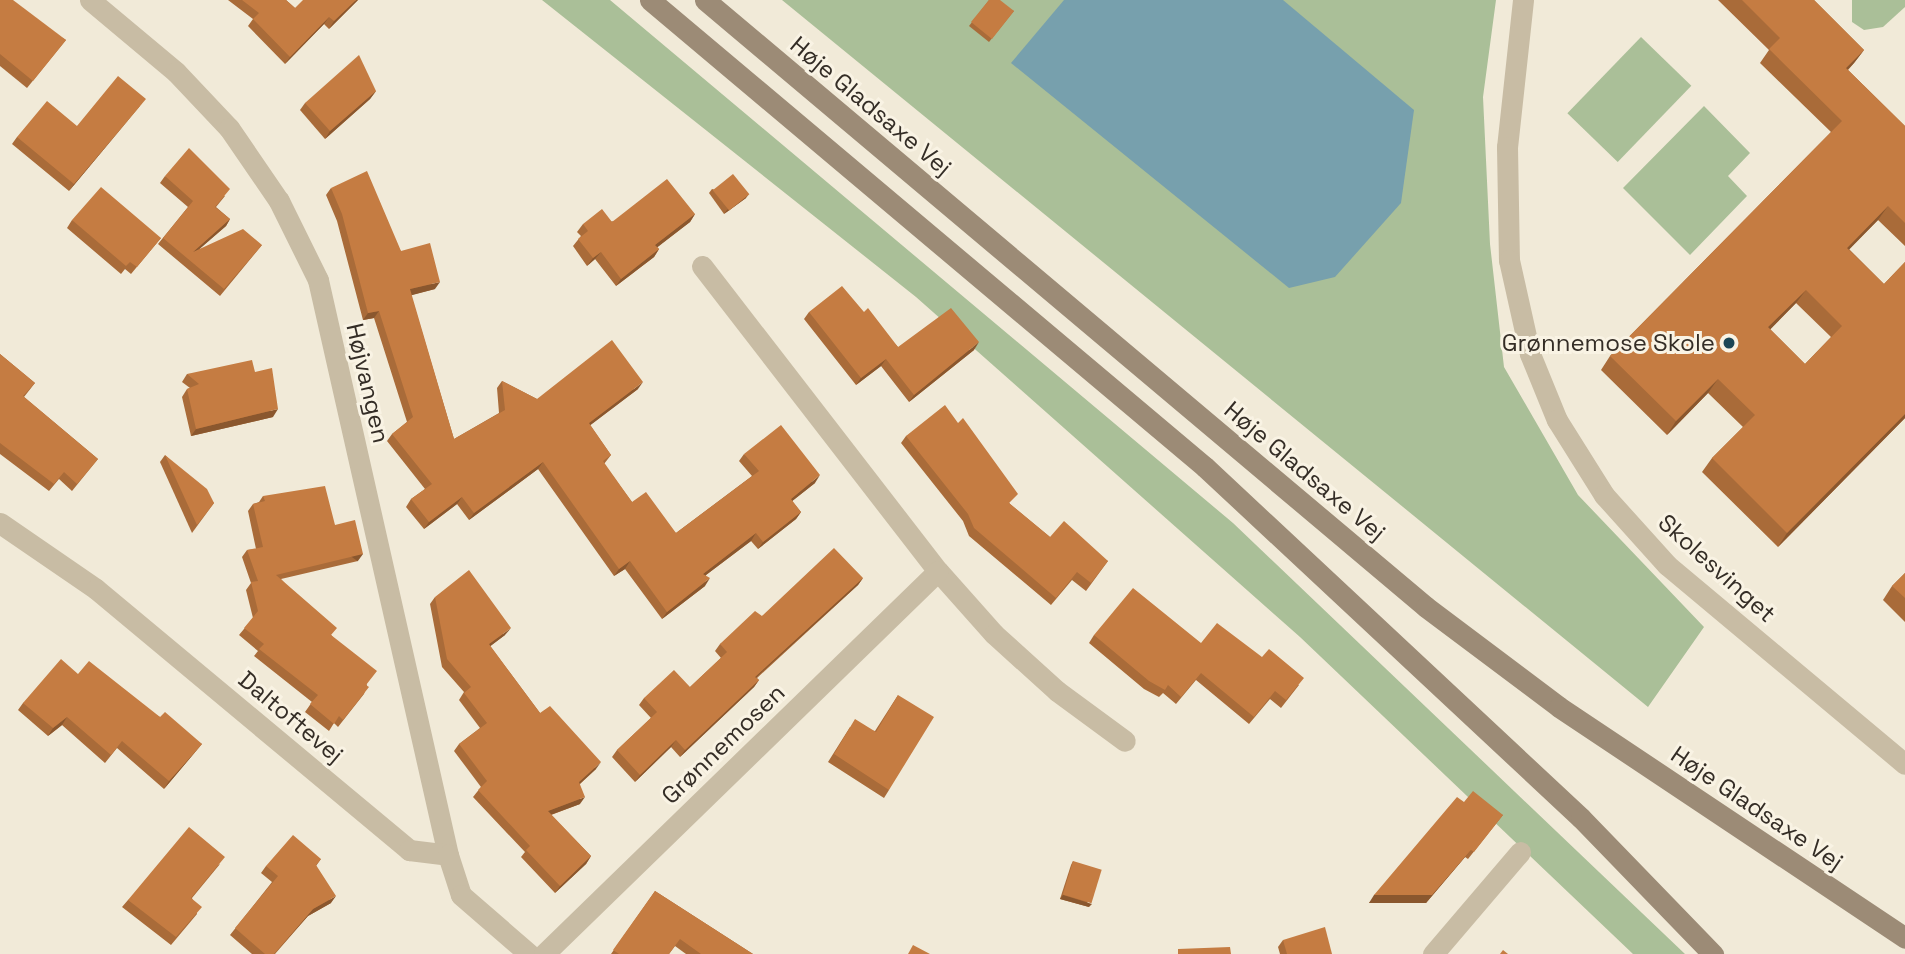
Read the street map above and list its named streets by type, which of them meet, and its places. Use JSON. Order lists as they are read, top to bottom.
{
  "streets": {
    "street": [
      "Høje Gladsaxe Vej",
      "Højvangen",
      "Skolesvinget",
      "Daltoftevej",
      "Grønnemosen"
    ]
  },
  "crossings": [
    ["Højvangen", "Daltoftevej"]
  ],
  "places": ["Grønnemose Skole"]
}
